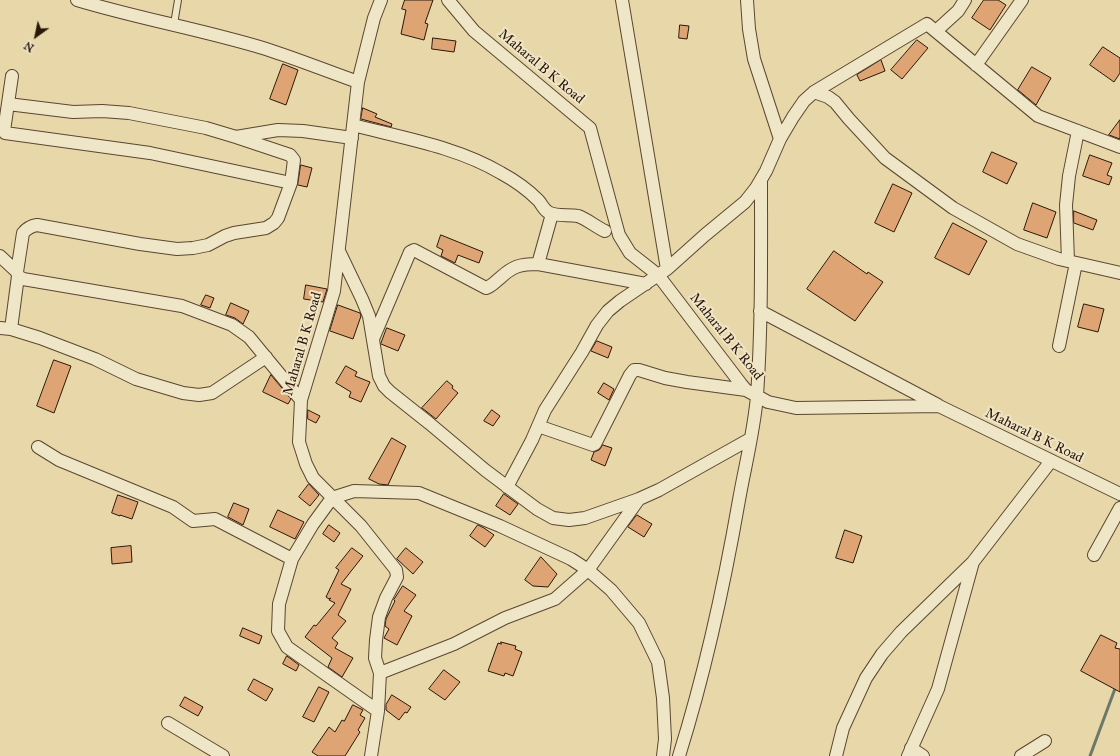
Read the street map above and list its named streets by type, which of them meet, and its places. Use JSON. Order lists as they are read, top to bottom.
{
  "streets": {
    "street": ["Maharal B K Road"]
  },
  "north": "bottom left"
}
